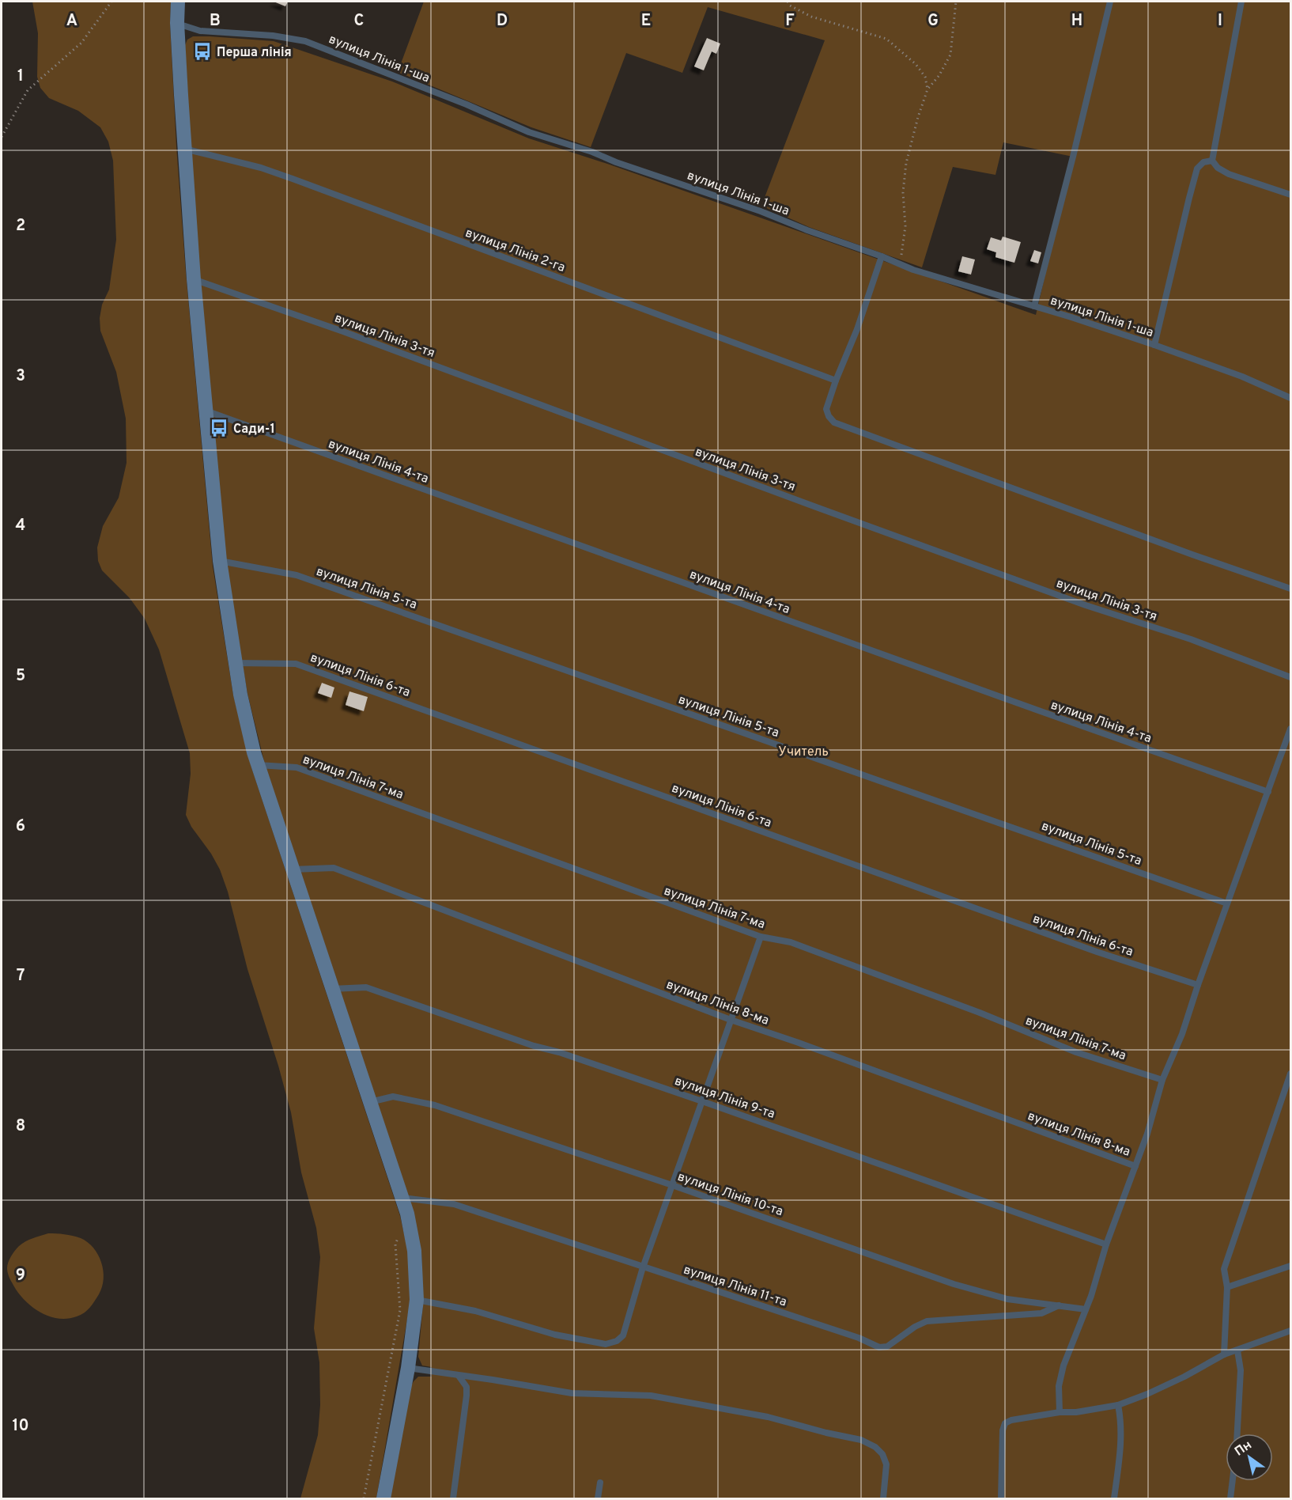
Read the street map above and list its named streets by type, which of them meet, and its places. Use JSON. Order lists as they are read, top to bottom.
{
  "streets": {
    "lane": [
      "вулиця Лінія 1-ша",
      "вулиця Лінія 2-га",
      "вулиця Лінія 3-тя",
      "вулиця Лінія 4-та",
      "вулиця Лінія 5-та",
      "вулиця Лінія 6-та",
      "вулиця Лінія 7-ма",
      "вулиця Лінія 8-ма",
      "вулиця Лінія 9-та",
      "вулиця Лінія 10-та",
      "вулиця Лінія 11-та"
    ]
  },
  "crossings": [
    ["вулиця Лінія 10-та", "вулиця Лінія 11-та"]
  ],
  "parks": ["Учитель"],
  "places": {
    "bus stop": ["Перша лінія", "Сади-1"]
  },
  "north": "top left",
  "grid": {
    "columns": [
      "A",
      "B",
      "C",
      "D",
      "E",
      "F",
      "G",
      "H",
      "I"
    ],
    "rows": [
      "1",
      "2",
      "3",
      "4",
      "5",
      "6",
      "7",
      "8",
      "9",
      "10"
    ]
  }
}
